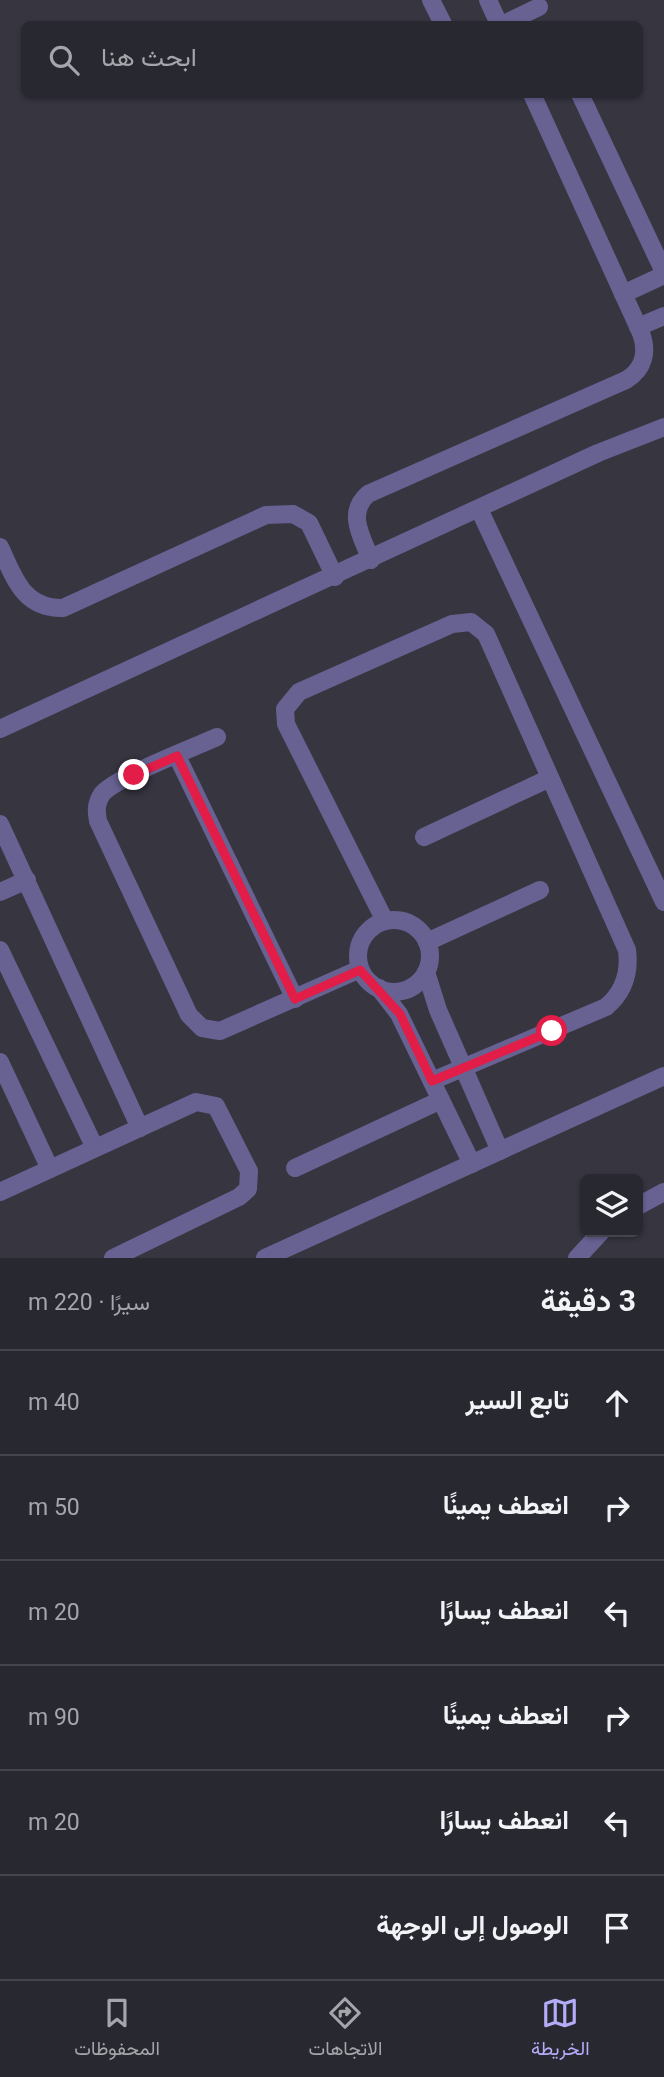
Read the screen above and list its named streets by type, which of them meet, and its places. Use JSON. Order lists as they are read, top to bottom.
{
  "page": {
    "search": "ابحث هنا",
    "heading": ["3 دقيقة", "سيرًا · 220 m"],
    "list": [
      ["تابع السير", "40 m"],
      ["انعطف يمينًا", "50 m"],
      ["انعطف يسارًا", "20 m"],
      ["انعطف يمينًا", "90 m"],
      ["انعطف يسارًا", "20 m"],
      "الوصول إلى الوجهة"
    ],
    "nav": ["الخريطة", "الاتجاهات", "المحفوظات"]
  }
}
